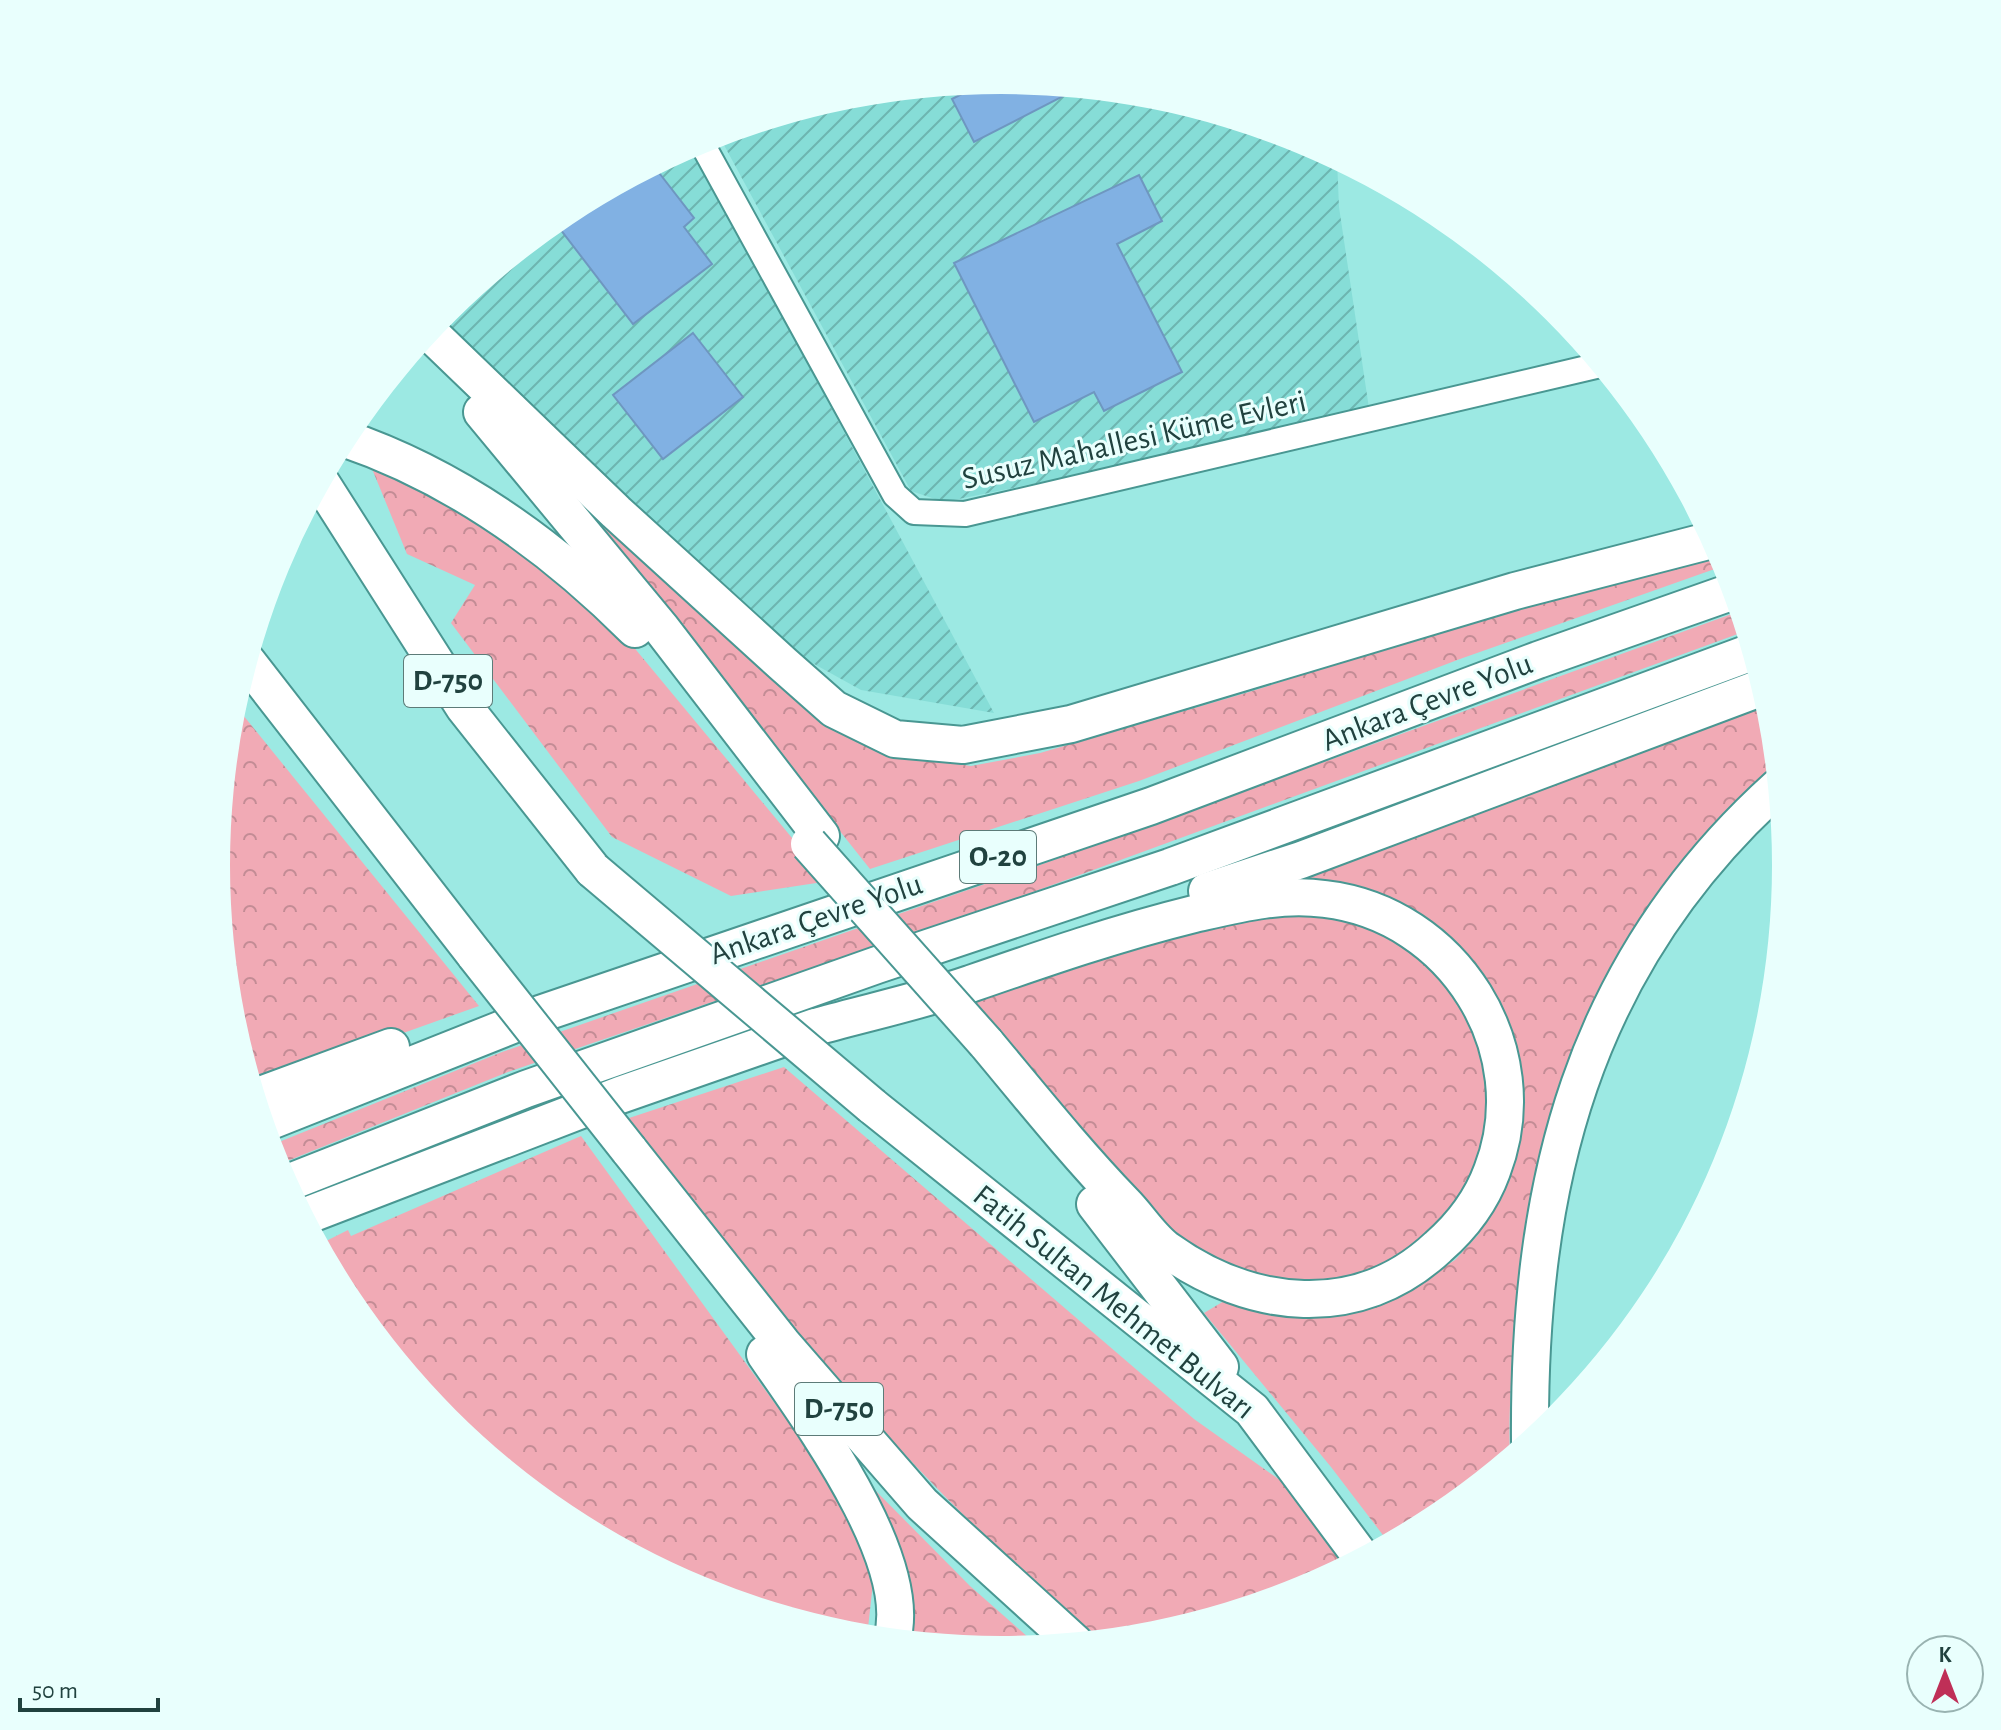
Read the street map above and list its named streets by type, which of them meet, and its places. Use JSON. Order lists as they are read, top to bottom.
{
  "streets": {
    "highway": [
      "D-750",
      "Ankara Çevre Yolu",
      "O-20",
      "Fatih Sultan Mehmet Bulvarı"
    ],
    "street": ["Susuz Mahallesi Küme Evleri"]
  },
  "scale_bar": "50 m",
  "north": "top"
}
